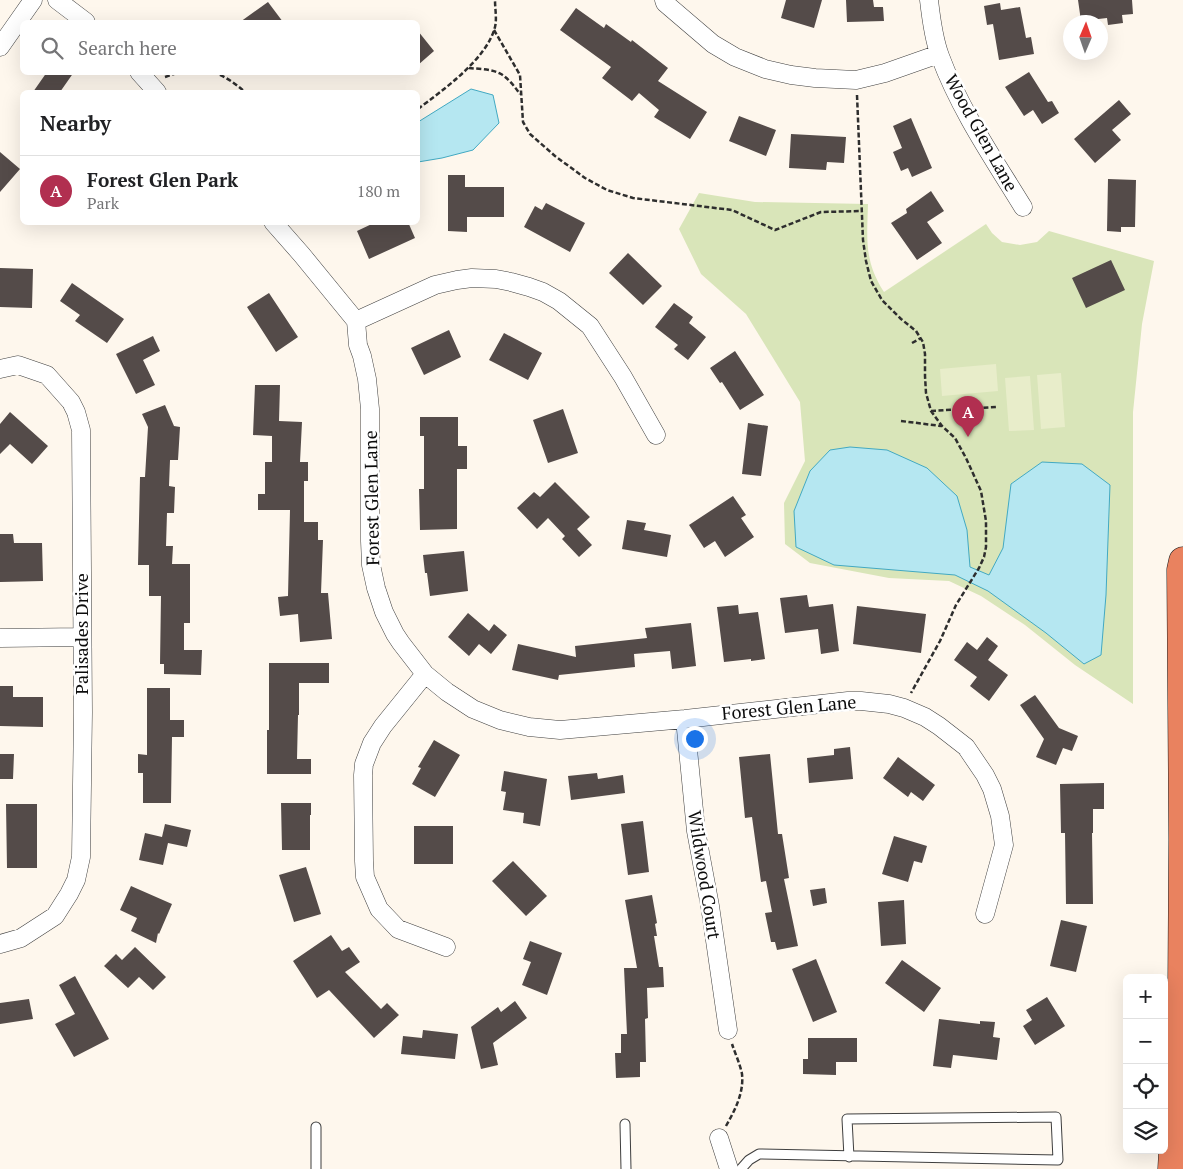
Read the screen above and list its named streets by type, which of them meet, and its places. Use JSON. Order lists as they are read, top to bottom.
{
  "streets": {
    "street": [
      "Wood Glen Lane",
      "Forest Glen Lane",
      "Palisades Drive",
      "Wildwood Court"
    ]
  },
  "crossings": [
    ["Forest Glen Lane", "Wildwood Court"]
  ],
  "north": "top",
  "page": {
    "search": "Search here",
    "heading": "Nearby",
    "list": [
      {
        "mark": "A",
        "name": "Forest Glen Park",
        "note": "Park",
        "value": "180 m"
      }
    ],
    "pins": "A",
    "map_buttons": ["+", "−"]
  }
}
